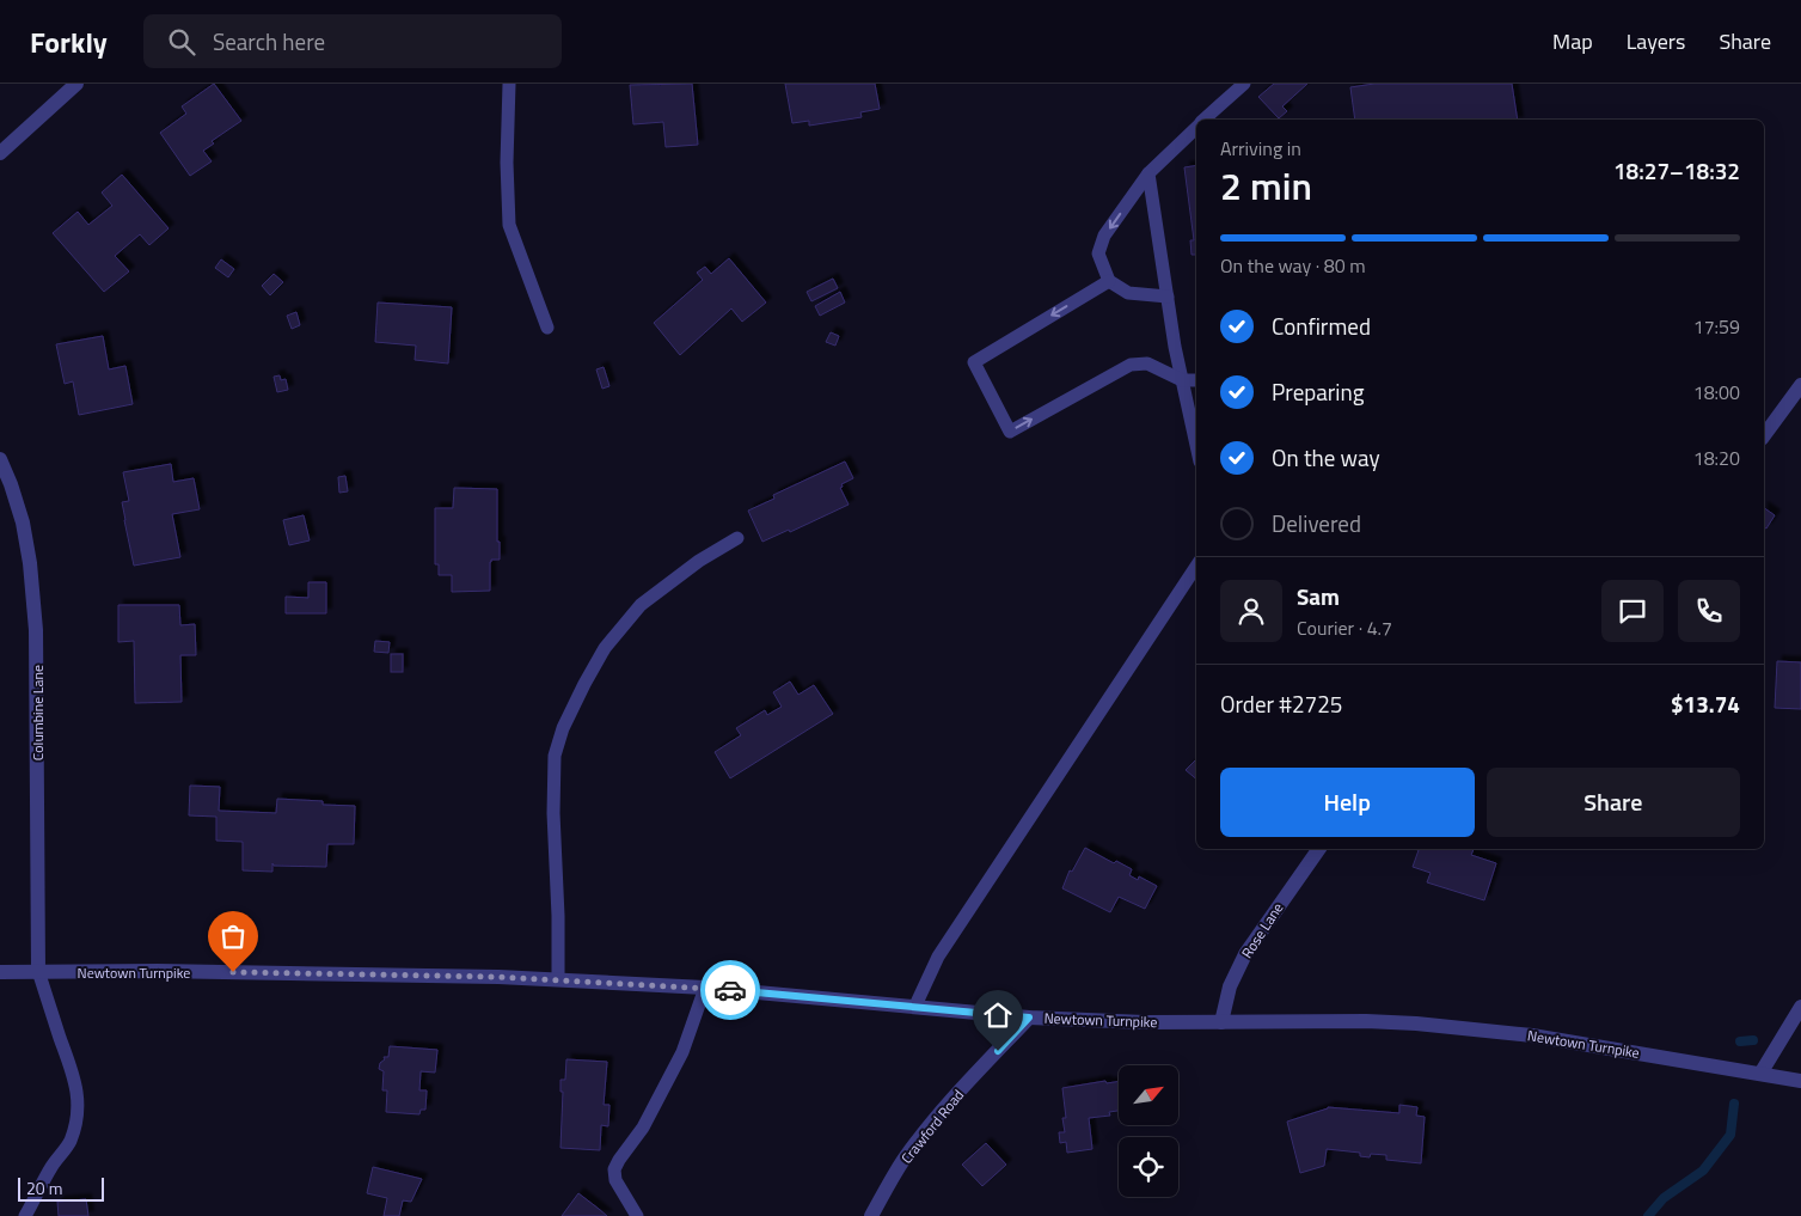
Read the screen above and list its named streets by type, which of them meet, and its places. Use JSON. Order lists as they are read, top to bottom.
{
  "streets": {
    "street": [
      "Columbine Lane",
      "Rose Lane",
      "Newtown Turnpike",
      "Crawford Road"
    ]
  },
  "crossings": [
    ["Columbine Lane", "Newtown Turnpike"],
    ["Rose Lane", "Newtown Turnpike"],
    ["Newtown Turnpike", "Crawford Road"]
  ],
  "scale_bar": "20 m",
  "north": "top right",
  "page": {
    "header": "Forkly",
    "search": "Search here",
    "nav": ["Map", "Layers", "Share"],
    "heading": ["2 min", "Arriving in", "18:27–18:32"],
    "panel": [
      "Sam",
      "Courier · 4.7",
      "Order #2725",
      "$13.74"
    ],
    "bar": "On the way · 80 m",
    "list": [
      ["Confirmed", "17:59"],
      ["Preparing", "18:00"],
      ["On the way", "18:20"],
      "Delivered"
    ],
    "buttons": ["Help", "Share"],
    "scale": "20 m"
  }
}
